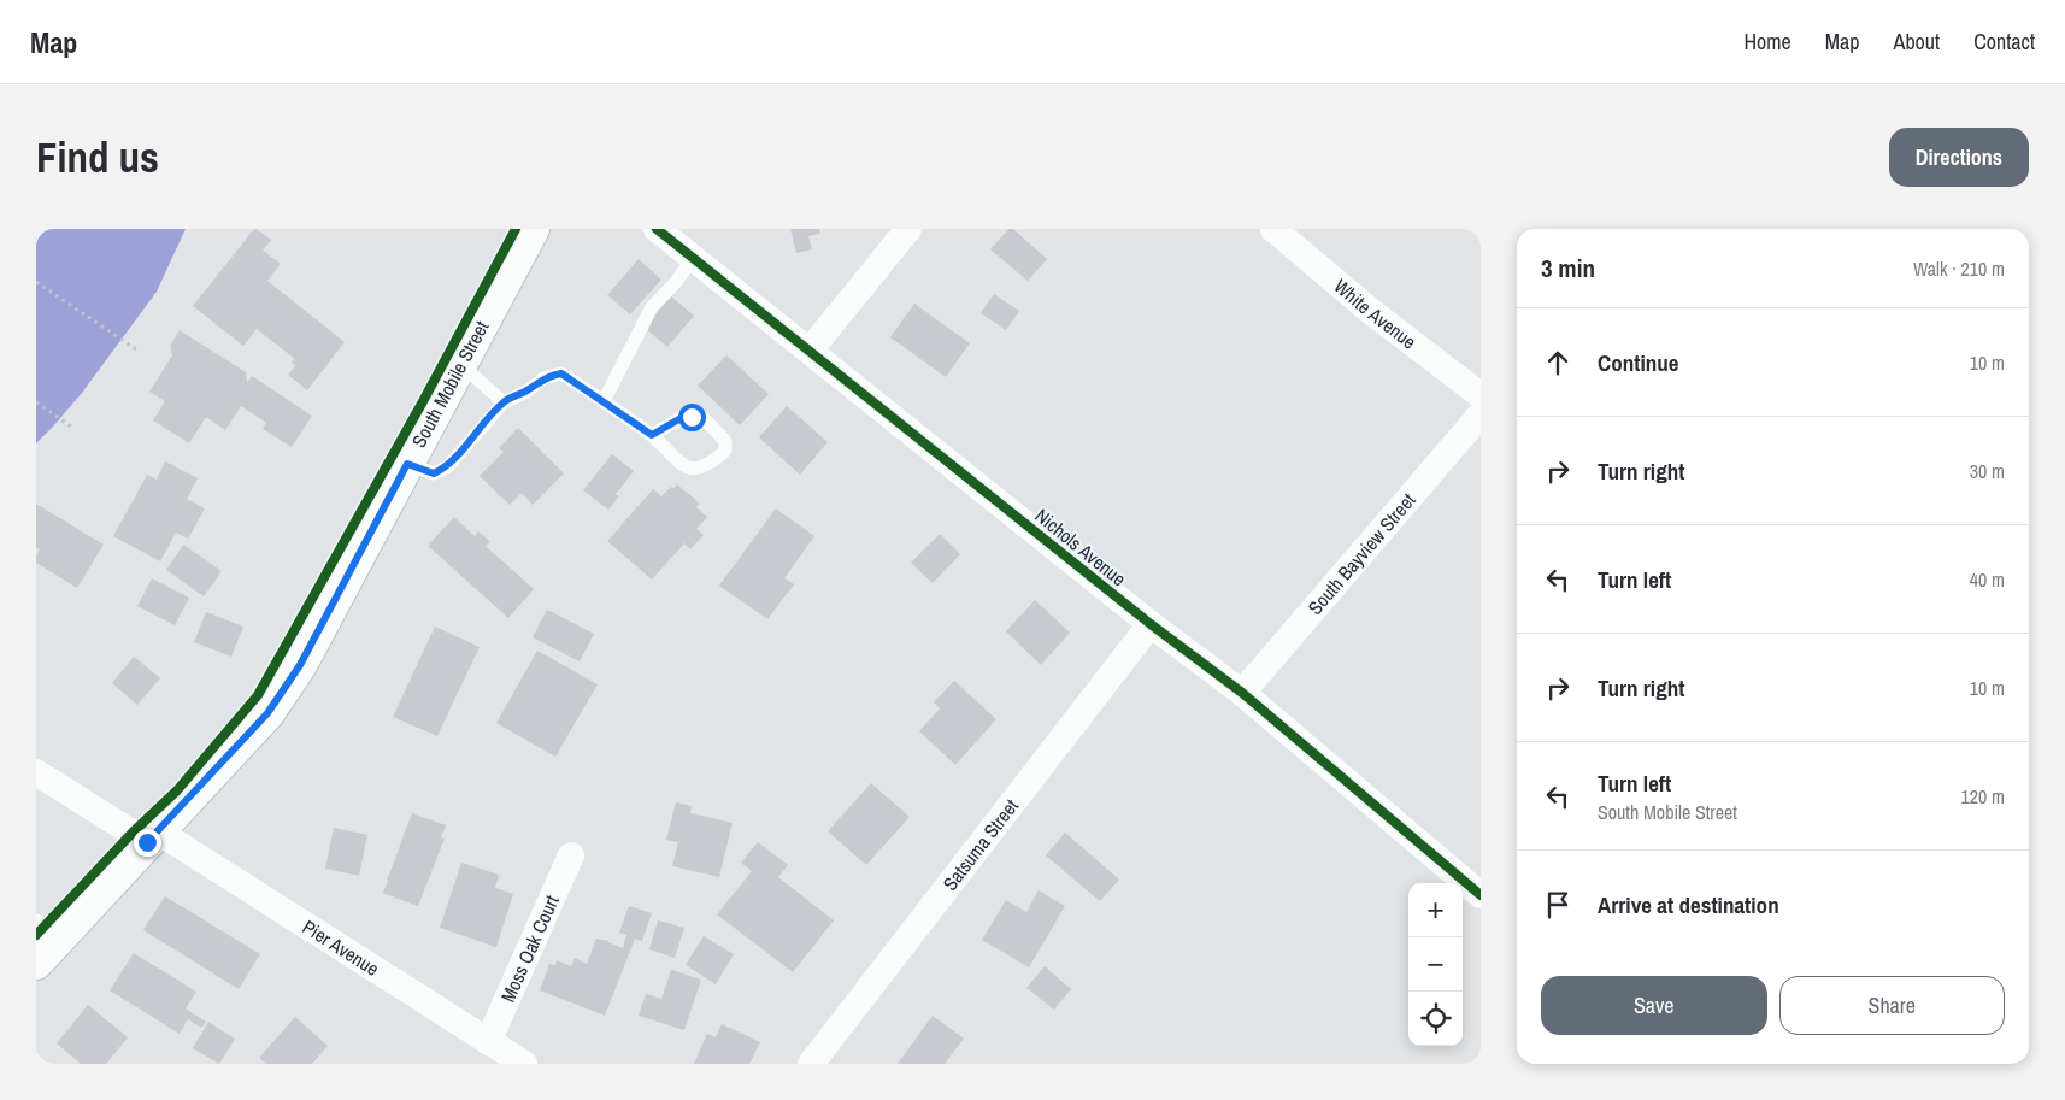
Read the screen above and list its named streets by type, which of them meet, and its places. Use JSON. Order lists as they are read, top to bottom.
{
  "streets": {
    "main road": ["South Mobile Street"],
    "street": [
      "White Avenue",
      "Nichols Avenue",
      "South Bayview Street",
      "Satsuma Street",
      "Pier Avenue",
      "Moss Oak Court"
    ]
  },
  "crossings": [
    ["South Mobile Street", "Pier Avenue"],
    ["Nichols Avenue", "South Bayview Street"],
    ["Nichols Avenue", "Satsuma Street"],
    ["Pier Avenue", "Moss Oak Court"]
  ],
  "page": {
    "header": "Map",
    "nav": [
      "Home",
      "Map",
      "About",
      "Contact"
    ],
    "buttons": [
      "Directions",
      ["Save", "Share"]
    ],
    "title": "Find us",
    "heading": ["3 min", "Walk · 210 m"],
    "list": [
      ["Continue", "10 m"],
      ["Turn right", "30 m"],
      ["Turn left", "40 m"],
      ["Turn right", "10 m"],
      ["Turn left", "South Mobile Street", "120 m"],
      "Arrive at destination"
    ],
    "map_buttons": ["+", "−"]
  }
}
